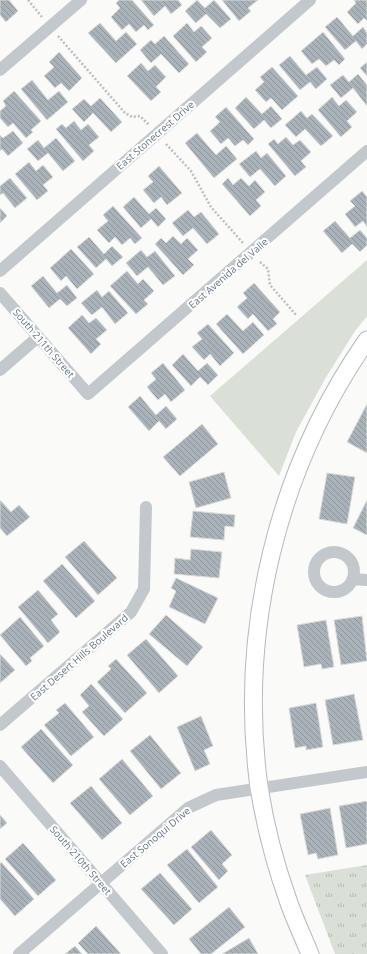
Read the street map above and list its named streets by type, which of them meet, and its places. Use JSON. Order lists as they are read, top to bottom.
{
  "streets": {
    "street": [
      "East Stonecrest Drive",
      "East Avenida del Valle",
      "South 211th Street",
      "East Desert Hills Boulevard",
      "East Sonoqui Drive",
      "South 210th Street"
    ]
  },
  "crossings": [
    ["East Avenida del Valle", "South 211th Street"],
    ["East Sonoqui Drive", "South 210th Street"]
  ]
}
